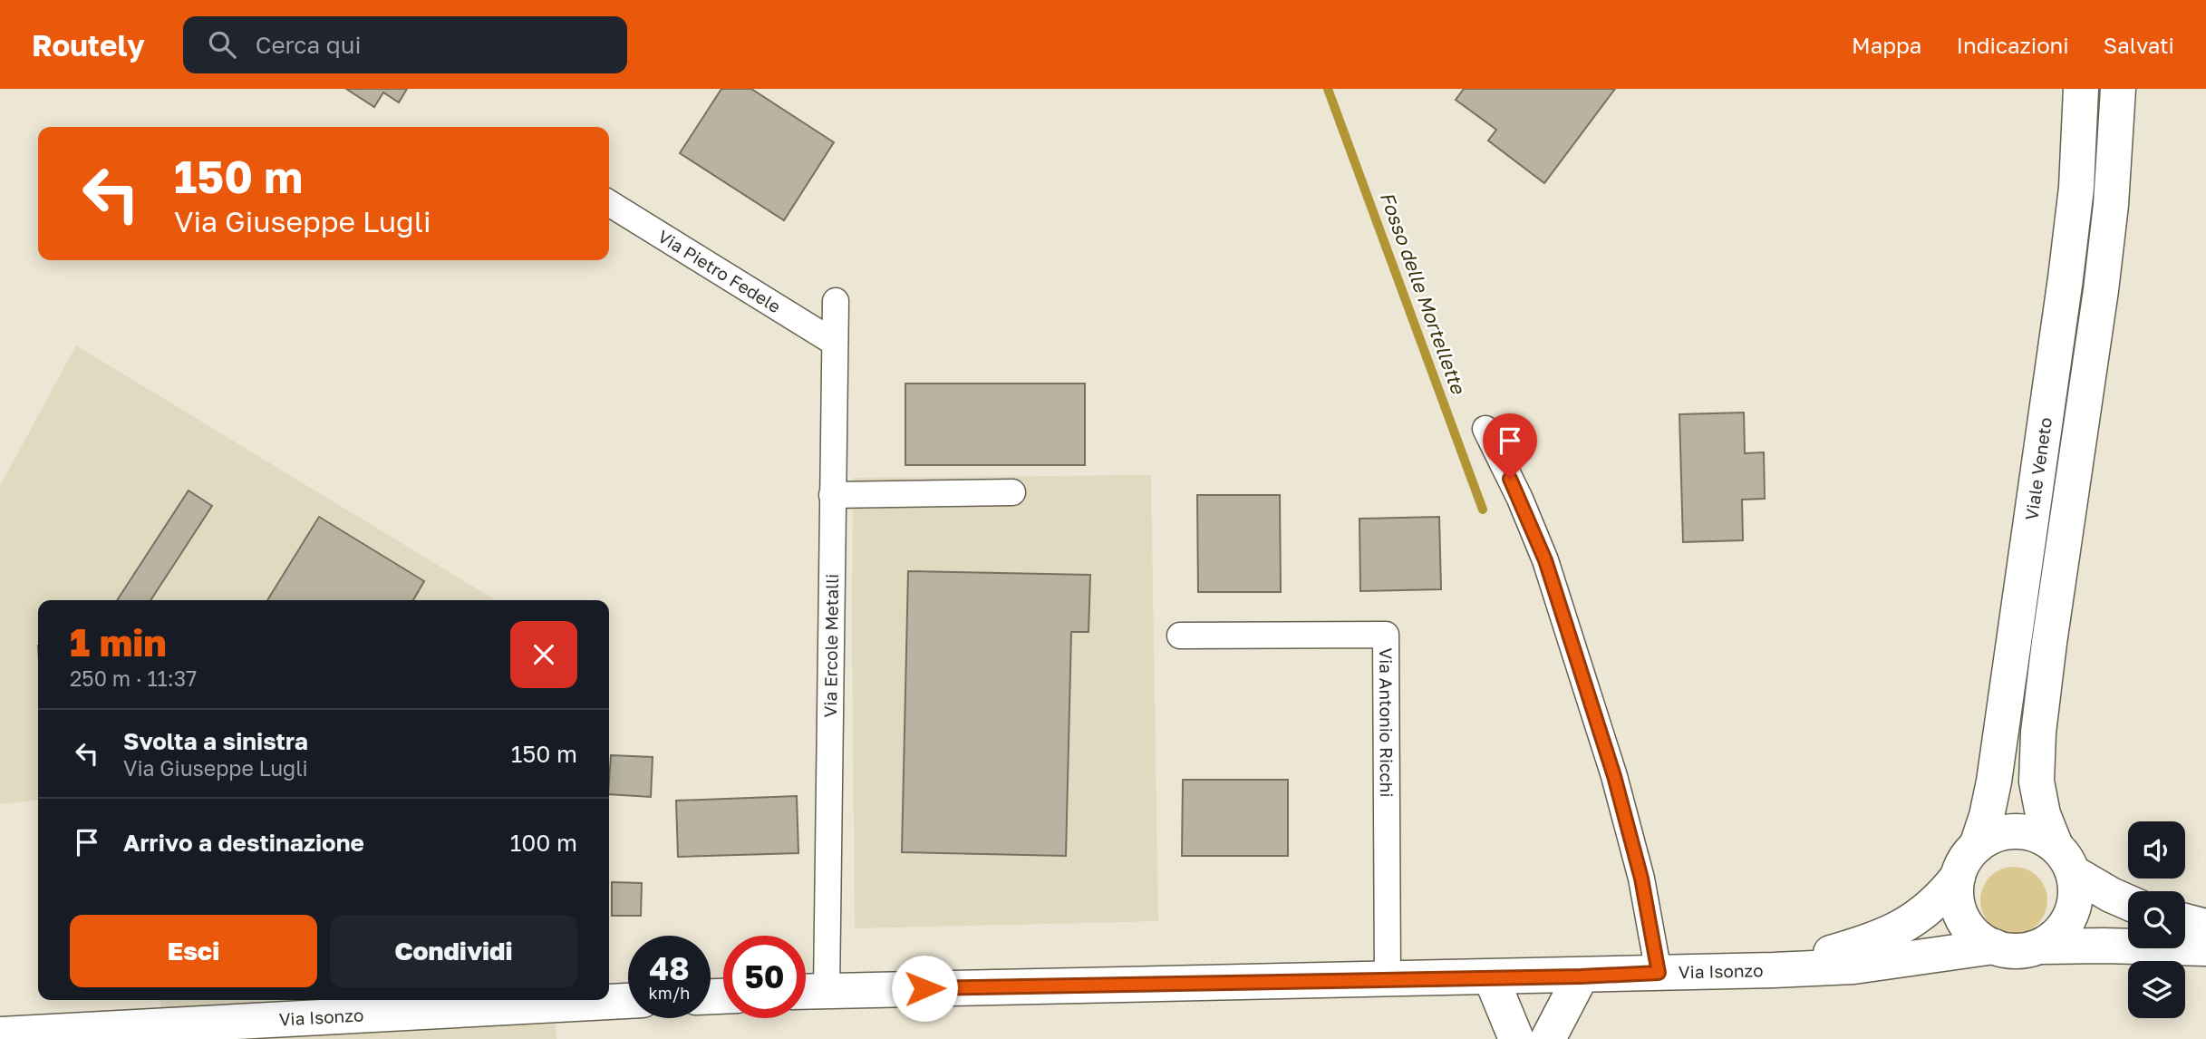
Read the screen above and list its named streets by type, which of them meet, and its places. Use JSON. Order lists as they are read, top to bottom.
{
  "streets": {
    "main road": ["Viale Veneto", "Via Isonzo"],
    "street": ["Via Pietro Fedele", "Via Ercole Metalli", "Via Antonio Ricchi"]
  },
  "crossings": [
    ["Via Pietro Fedele", "Via Ercole Metalli"],
    ["Viale Veneto", "Via Isonzo"],
    ["Via Ercole Metalli", "Via Isonzo"],
    ["Via Antonio Ricchi", "Via Isonzo"]
  ],
  "water": ["Fosso delle Mortellette"],
  "page": {
    "header": "Routely",
    "search": "Cerca qui",
    "nav": ["Mappa", "Indicazioni", "Salvati"],
    "turn": ["150 m", "Via Giuseppe Lugli"],
    "heading": ["1 min", "250 m · 11:37"],
    "list": [
      {
        "name": "Svolta a sinistra",
        "note": "Via Giuseppe Lugli",
        "value": "150 m"
      },
      {
        "name": "Arrivo a destinazione",
        "value": "100 m"
      }
    ],
    "buttons": ["Esci", "Condividi"],
    "speed": "48 km/h",
    "limit": "50"
  }
}
